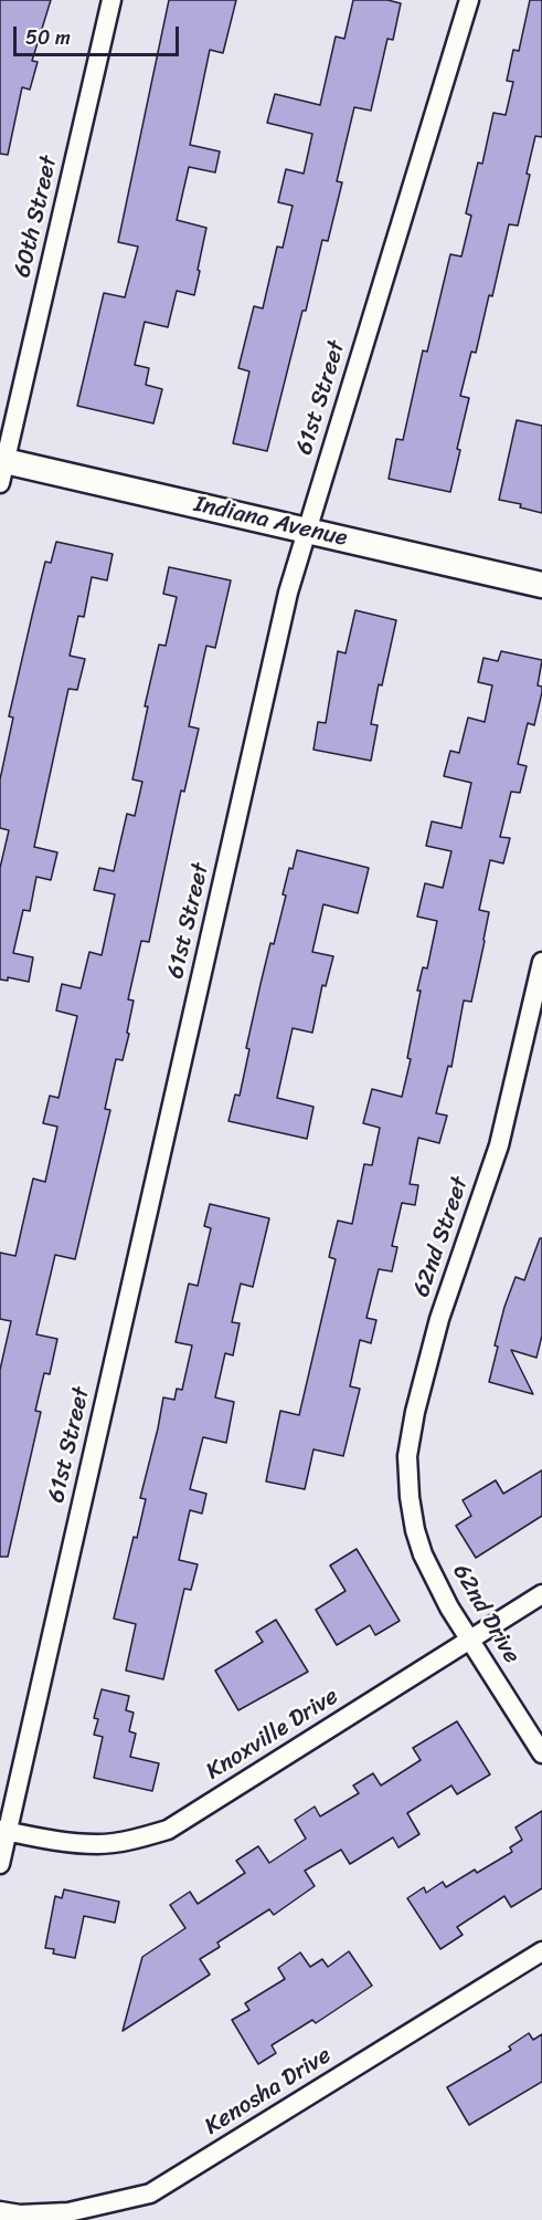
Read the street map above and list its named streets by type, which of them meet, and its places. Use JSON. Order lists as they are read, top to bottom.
{
  "streets": {
    "main road": ["Indiana Avenue"],
    "street": [
      "60th Street",
      "61st Street",
      "62nd Street",
      "62nd Drive",
      "Knoxville Drive",
      "Kenosha Drive"
    ]
  },
  "crossings": [
    ["60th Street", "Indiana Avenue"],
    ["61st Street", "Indiana Avenue"],
    ["61st Street", "Knoxville Drive"],
    ["62nd Street", "62nd Drive"],
    ["62nd Drive", "Knoxville Drive"]
  ],
  "scale_bar": "50 m"
}
